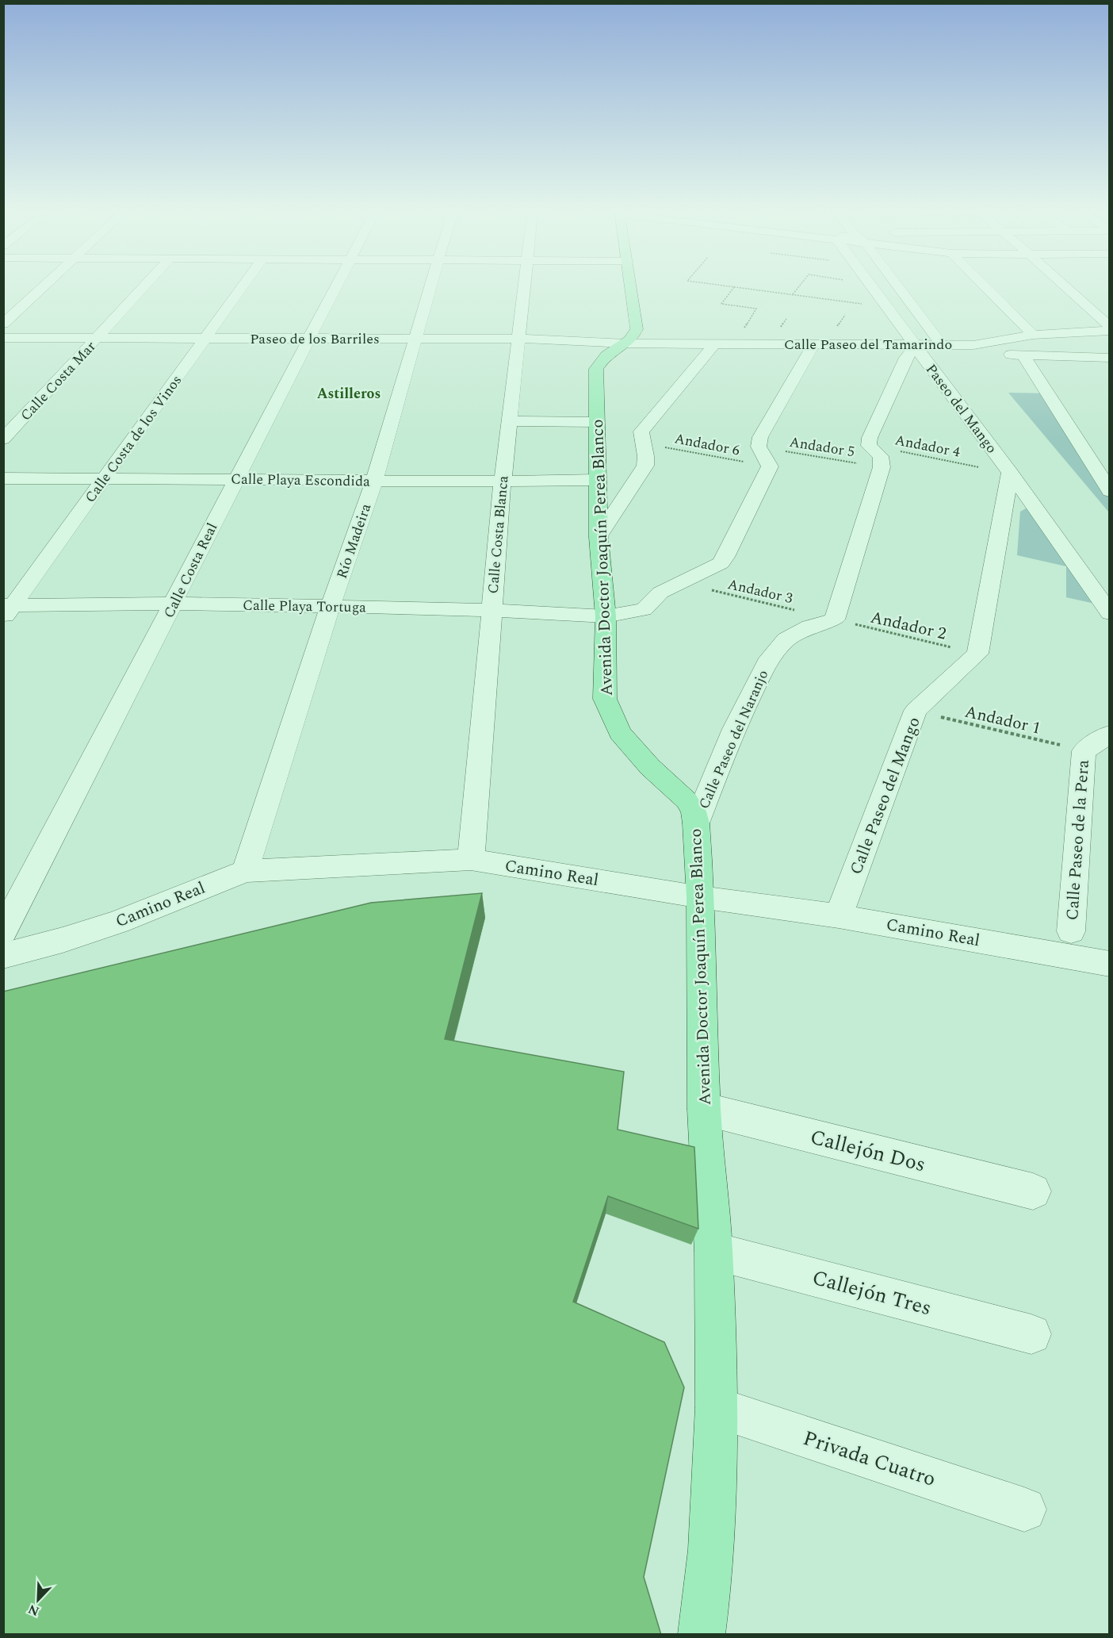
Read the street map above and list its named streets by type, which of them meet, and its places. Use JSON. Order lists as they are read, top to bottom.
{
  "streets": {
    "main road": ["Avenida Doctor Joaquín Perea Blanco"],
    "street": [
      "Paseo de los Barriles",
      "Calle Paseo del Tamarindo",
      "Calle Costa Mar",
      "Paseo del Mango",
      "Calle Costa de los Vinos",
      "Calle Playa Escondida",
      "Calle Costa Blanca",
      "Río Madeira",
      "Calle Costa Real",
      "Calle Playa Tortuga",
      "Calle Paseo del Naranjo",
      "Calle Paseo del Mango",
      "Calle Paseo de la Pera",
      "Camino Real",
      "Callejón Dos",
      "Callejón Tres",
      "Privada Cuatro"
    ],
    "path": [
      "Andador 6",
      "Andador 4",
      "Andador 5",
      "Andador 3",
      "Andador 2",
      "Andador 1"
    ]
  },
  "crossings": [
    ["Paseo de los Barriles", "Calle Paseo del Tamarindo"],
    ["Paseo de los Barriles", "Calle Costa Mar"],
    ["Paseo de los Barriles", "Calle Costa de los Vinos"],
    ["Paseo de los Barriles", "Calle Costa Blanca"],
    ["Paseo de los Barriles", "Río Madeira"],
    ["Paseo de los Barriles", "Avenida Doctor Joaquín Perea Blanco"],
    ["Paseo de los Barriles", "Calle Costa Real"],
    ["Calle Paseo del Tamarindo", "Paseo del Mango"],
    ["Calle Paseo del Tamarindo", "Avenida Doctor Joaquín Perea Blanco"],
    ["Paseo del Mango", "Andador 4"],
    ["Calle Costa de los Vinos", "Calle Playa Escondida"],
    ["Calle Costa de los Vinos", "Calle Playa Tortuga"],
    ["Andador 6", "Calle Playa Tortuga"],
    ["Calle Playa Escondida", "Calle Costa Blanca"],
    ["Calle Playa Escondida", "Río Madeira"],
    ["Calle Playa Escondida", "Avenida Doctor Joaquín Perea Blanco"],
    ["Calle Playa Escondida", "Calle Costa Real"],
    ["Calle Costa Blanca", "Calle Playa Tortuga"],
    ["Calle Costa Blanca", "Camino Real"],
    ["Río Madeira", "Calle Playa Tortuga"],
    ["Río Madeira", "Camino Real"],
    ["Avenida Doctor Joaquín Perea Blanco", "Calle Playa Tortuga"],
    ["Avenida Doctor Joaquín Perea Blanco", "Calle Paseo del Naranjo"],
    ["Avenida Doctor Joaquín Perea Blanco", "Camino Real"],
    ["Avenida Doctor Joaquín Perea Blanco", "Callejón Dos"],
    ["Avenida Doctor Joaquín Perea Blanco", "Callejón Tres"],
    ["Avenida Doctor Joaquín Perea Blanco", "Privada Cuatro"],
    ["Calle Costa Real", "Calle Playa Tortuga"],
    ["Andador 3", "Calle Playa Tortuga"],
    ["Andador 3", "Andador 2"],
    ["Andador 3", "Calle Paseo del Naranjo"],
    ["Andador 2", "Calle Paseo del Naranjo"],
    ["Andador 2", "Calle Paseo del Mango"],
    ["Andador 1", "Calle Paseo del Mango"],
    ["Andador 1", "Calle Paseo de la Pera"],
    ["Calle Paseo del Mango", "Camino Real"]
  ],
  "districts": ["Astilleros"],
  "north": "bottom left"
}
